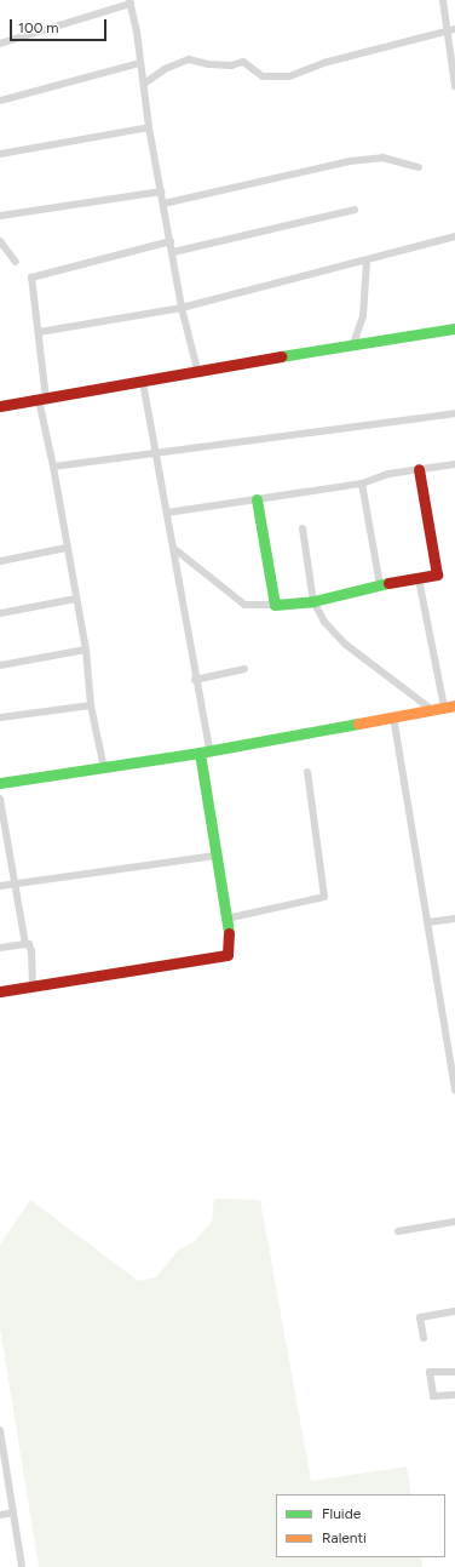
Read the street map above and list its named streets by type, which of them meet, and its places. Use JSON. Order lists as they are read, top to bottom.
{
  "legend": ["Fluide", "Ralenti"],
  "scale_bar": "100 m"
}
